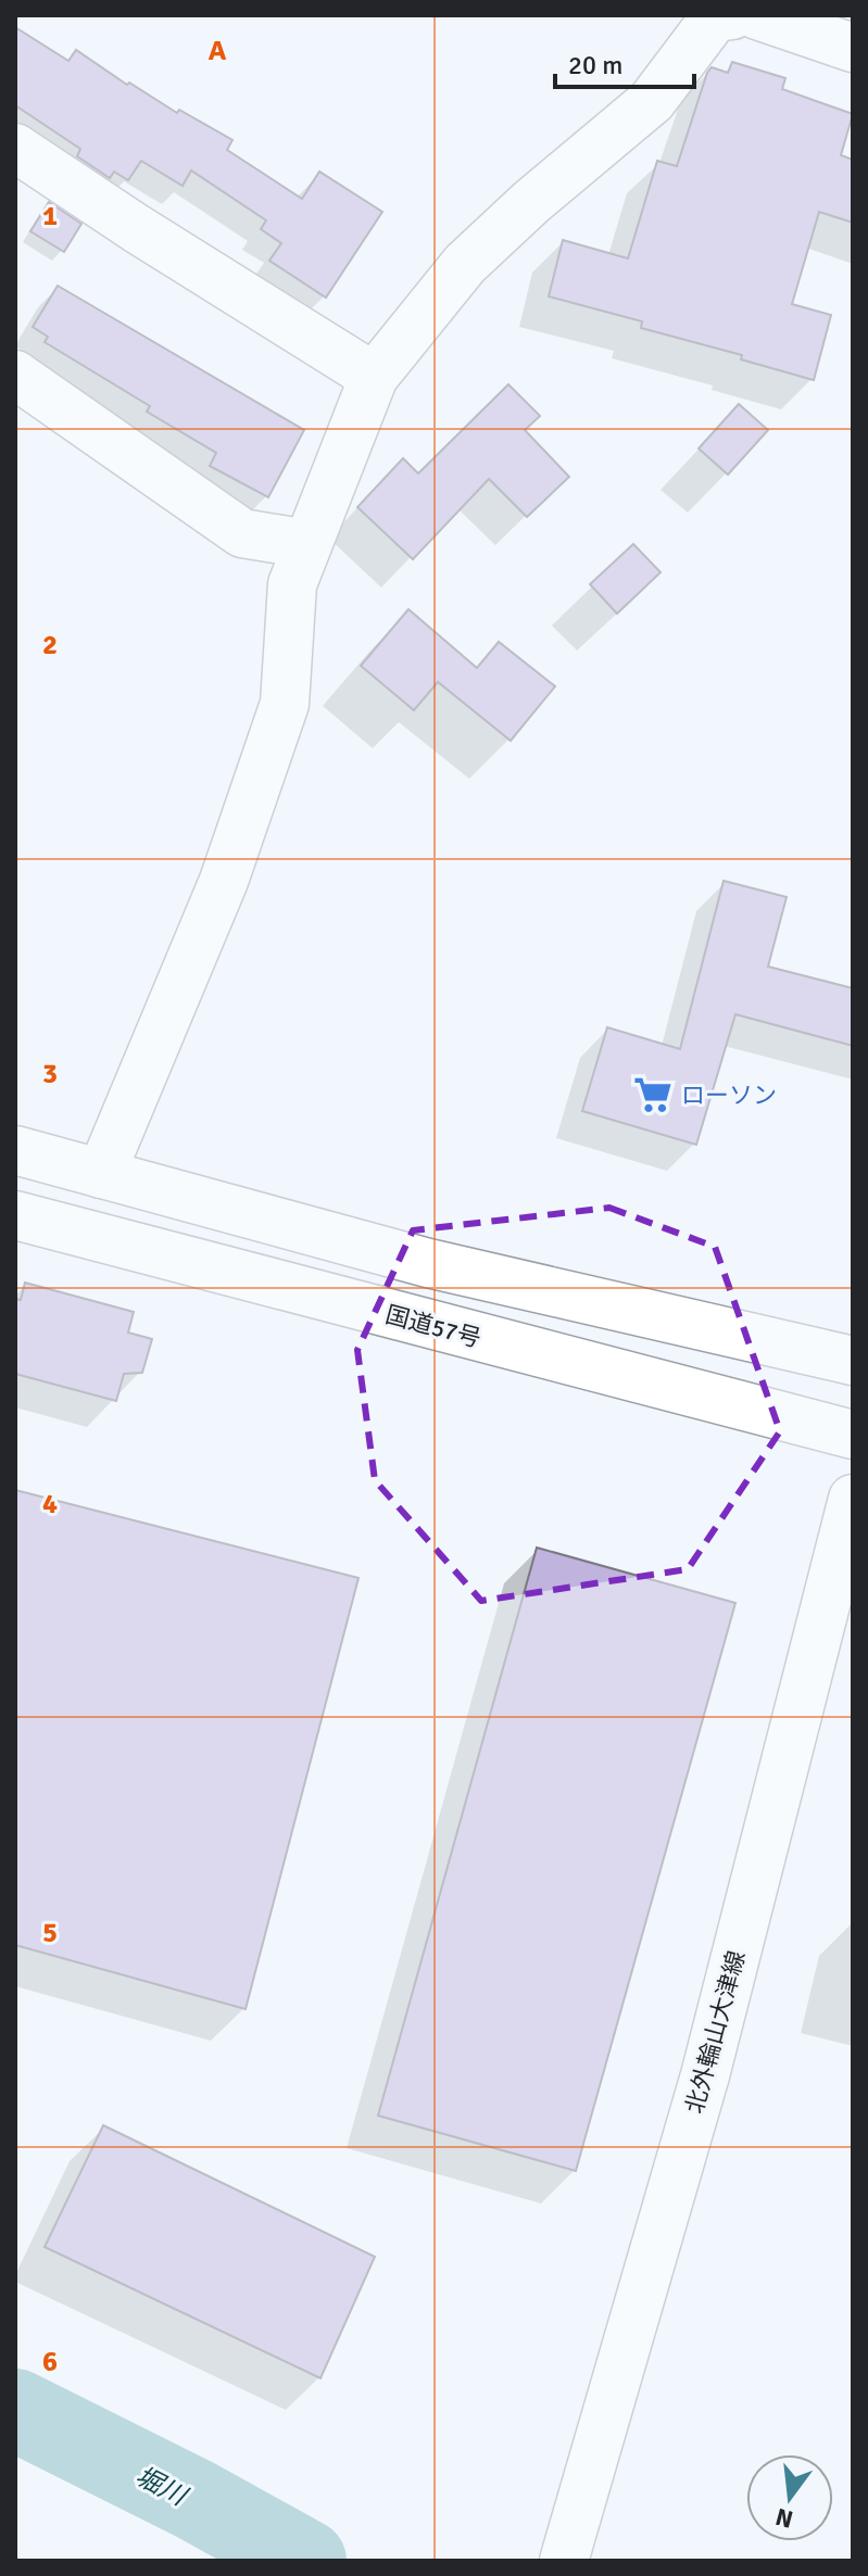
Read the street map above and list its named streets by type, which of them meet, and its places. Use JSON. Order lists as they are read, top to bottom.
{
  "streets": {
    "main road": ["国道57号", "北外輪山大津線"]
  },
  "water": ["堀川"],
  "places": {
    "supermarket": ["ローソン"]
  },
  "scale_bar": "20 m",
  "north": "bottom",
  "grid": {
    "columns": ["A"],
    "rows": [
      "1",
      "2",
      "3",
      "4",
      "5",
      "6"
    ]
  }
}
